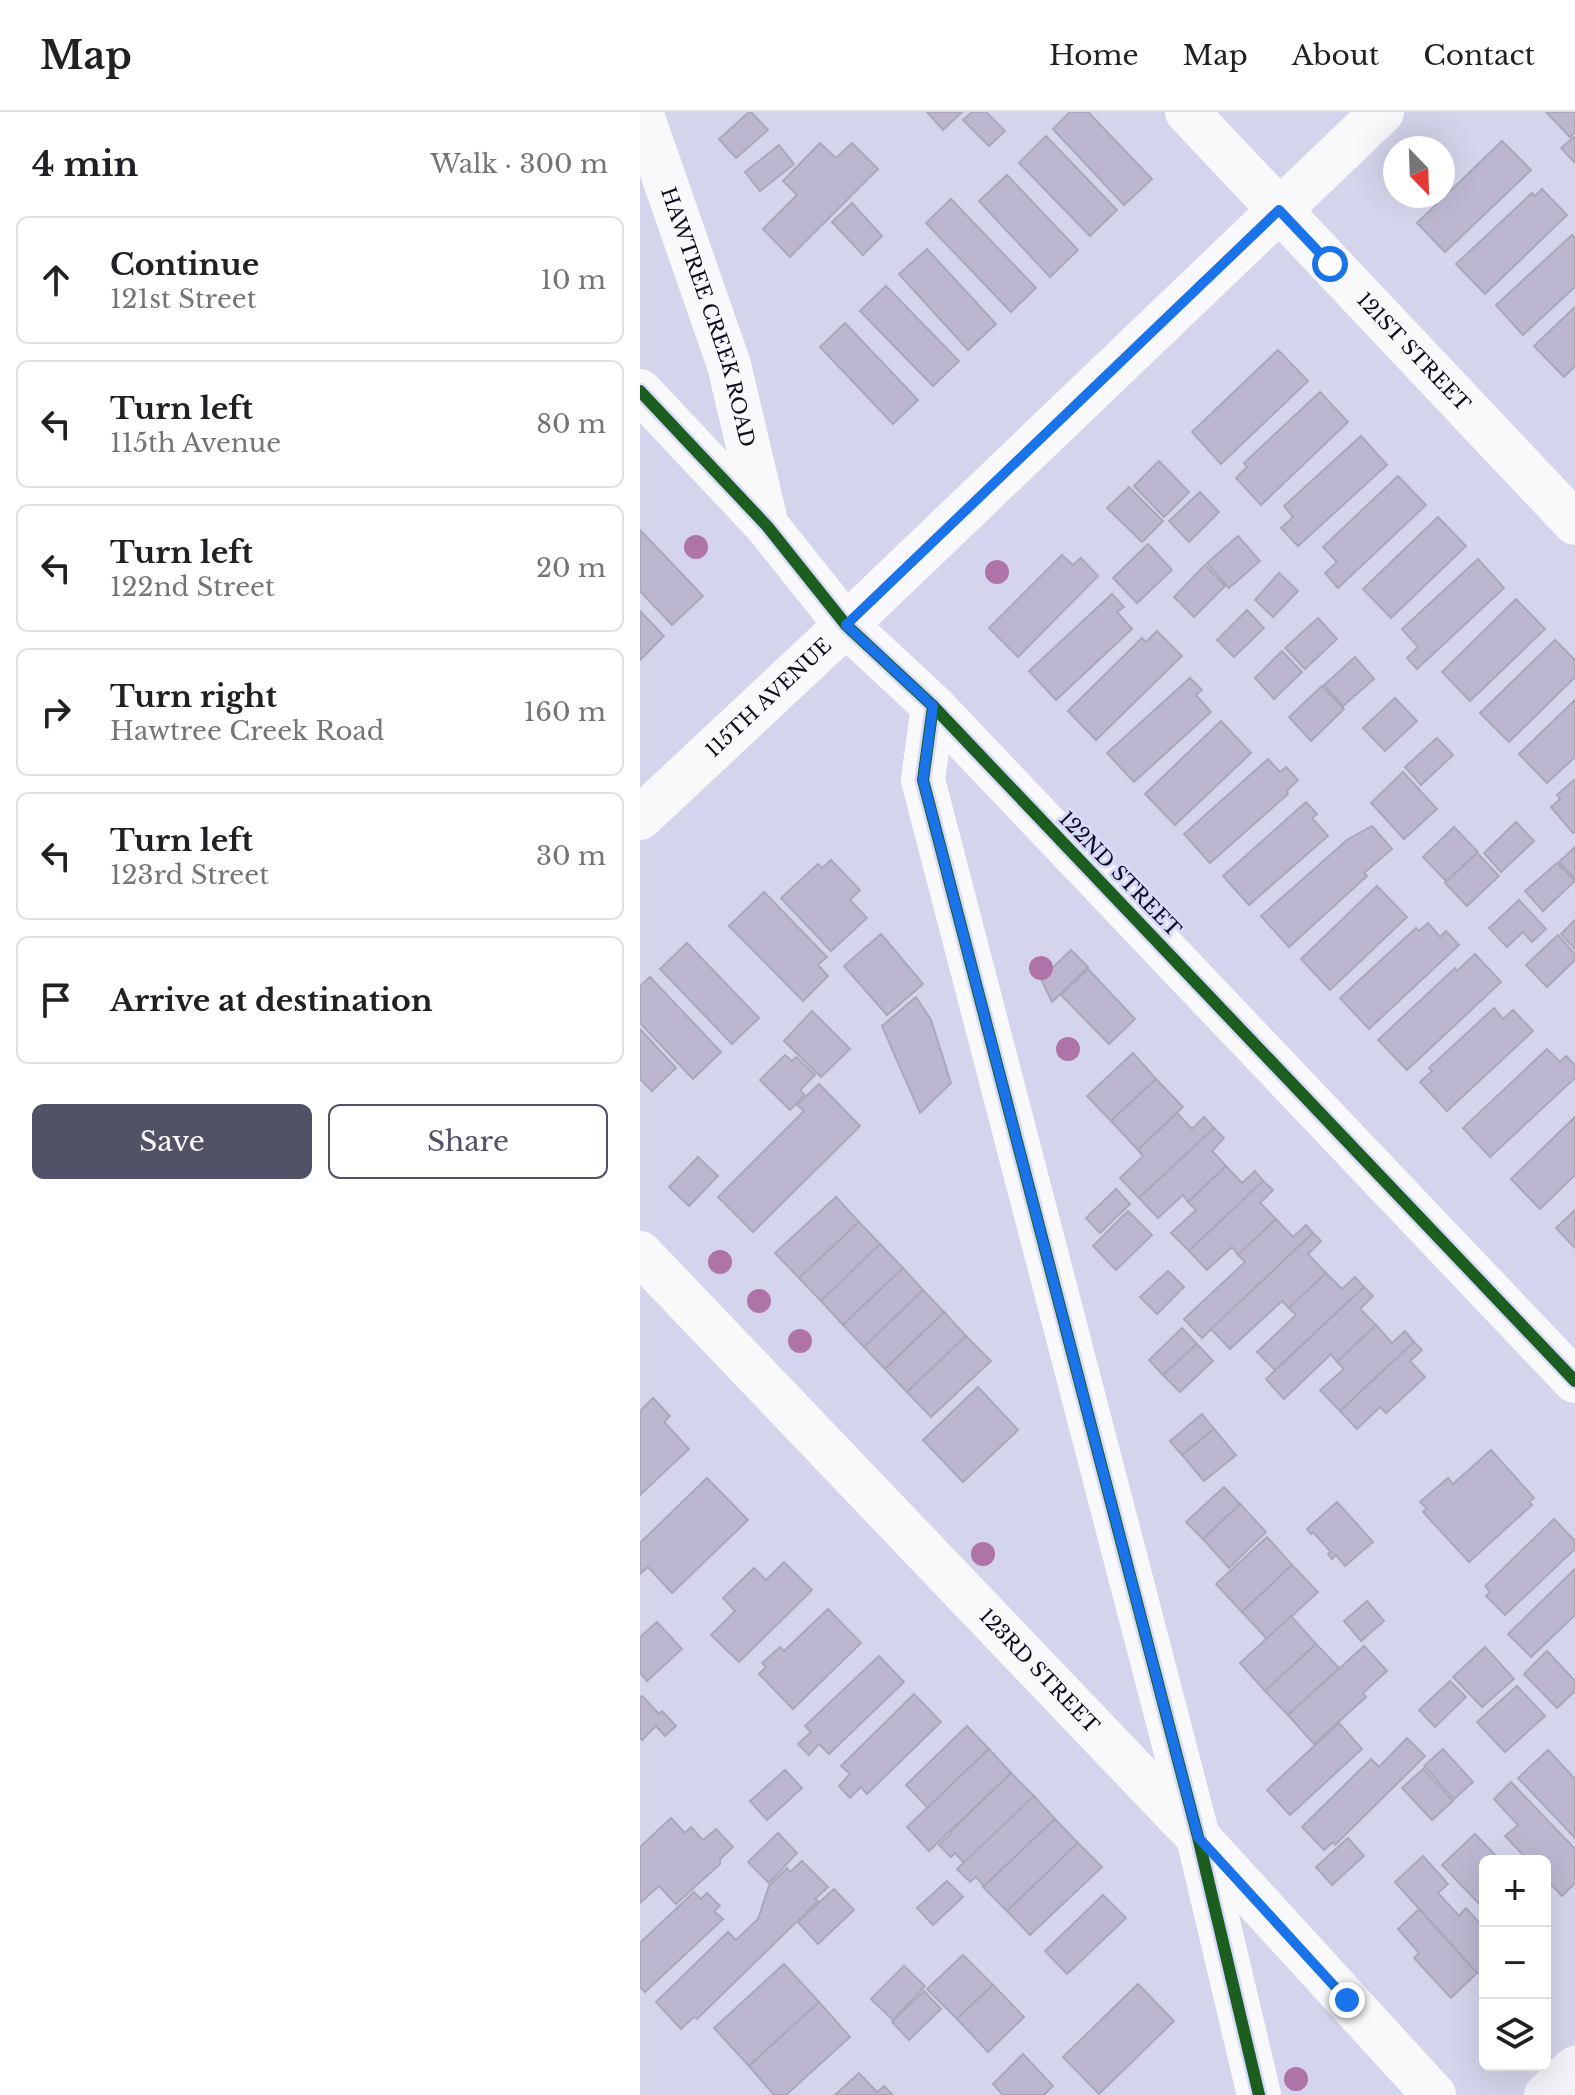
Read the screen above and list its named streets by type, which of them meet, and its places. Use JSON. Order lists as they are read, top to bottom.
{
  "streets": {
    "street": [
      "HAWTREE CREEK ROAD",
      "121ST STREET",
      "115TH AVENUE",
      "122ND STREET",
      "123RD STREET"
    ]
  },
  "crossings": [
    ["HAWTREE CREEK ROAD", "122ND STREET"],
    ["121ST STREET", "115TH AVENUE"],
    ["115TH AVENUE", "122ND STREET"]
  ],
  "north": "bottom right",
  "page": {
    "header": "Map",
    "nav": [
      "Home",
      "Map",
      "About",
      "Contact"
    ],
    "heading": ["4 min", "Walk · 300 m"],
    "list": [
      ["Continue", "121st Street", "10 m"],
      ["Turn left", "115th Avenue", "80 m"],
      ["Turn left", "122nd Street", "20 m"],
      ["Turn right", "Hawtree Creek Road", "160 m"],
      ["Turn left", "123rd Street", "30 m"],
      "Arrive at destination"
    ],
    "buttons": ["Save", "Share"],
    "map_buttons": ["+", "−"]
  }
}
